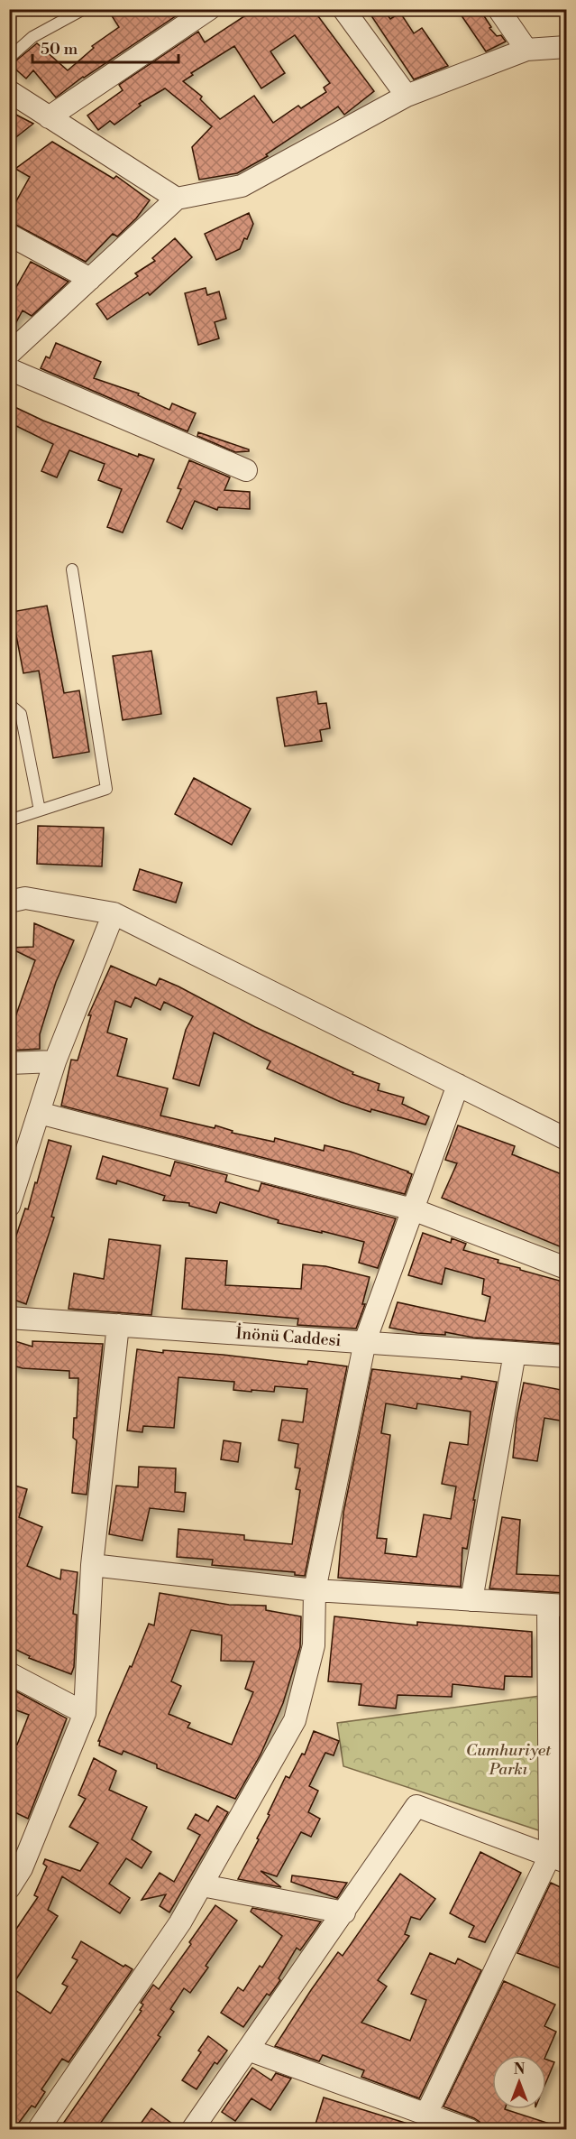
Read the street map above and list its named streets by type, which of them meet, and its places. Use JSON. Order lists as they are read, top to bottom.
{
  "streets": {
    "street": ["İnönü Caddesi"]
  },
  "parks": ["Cumhuriyet Parkı"],
  "scale_bar": "50 m",
  "north": "top"
}
